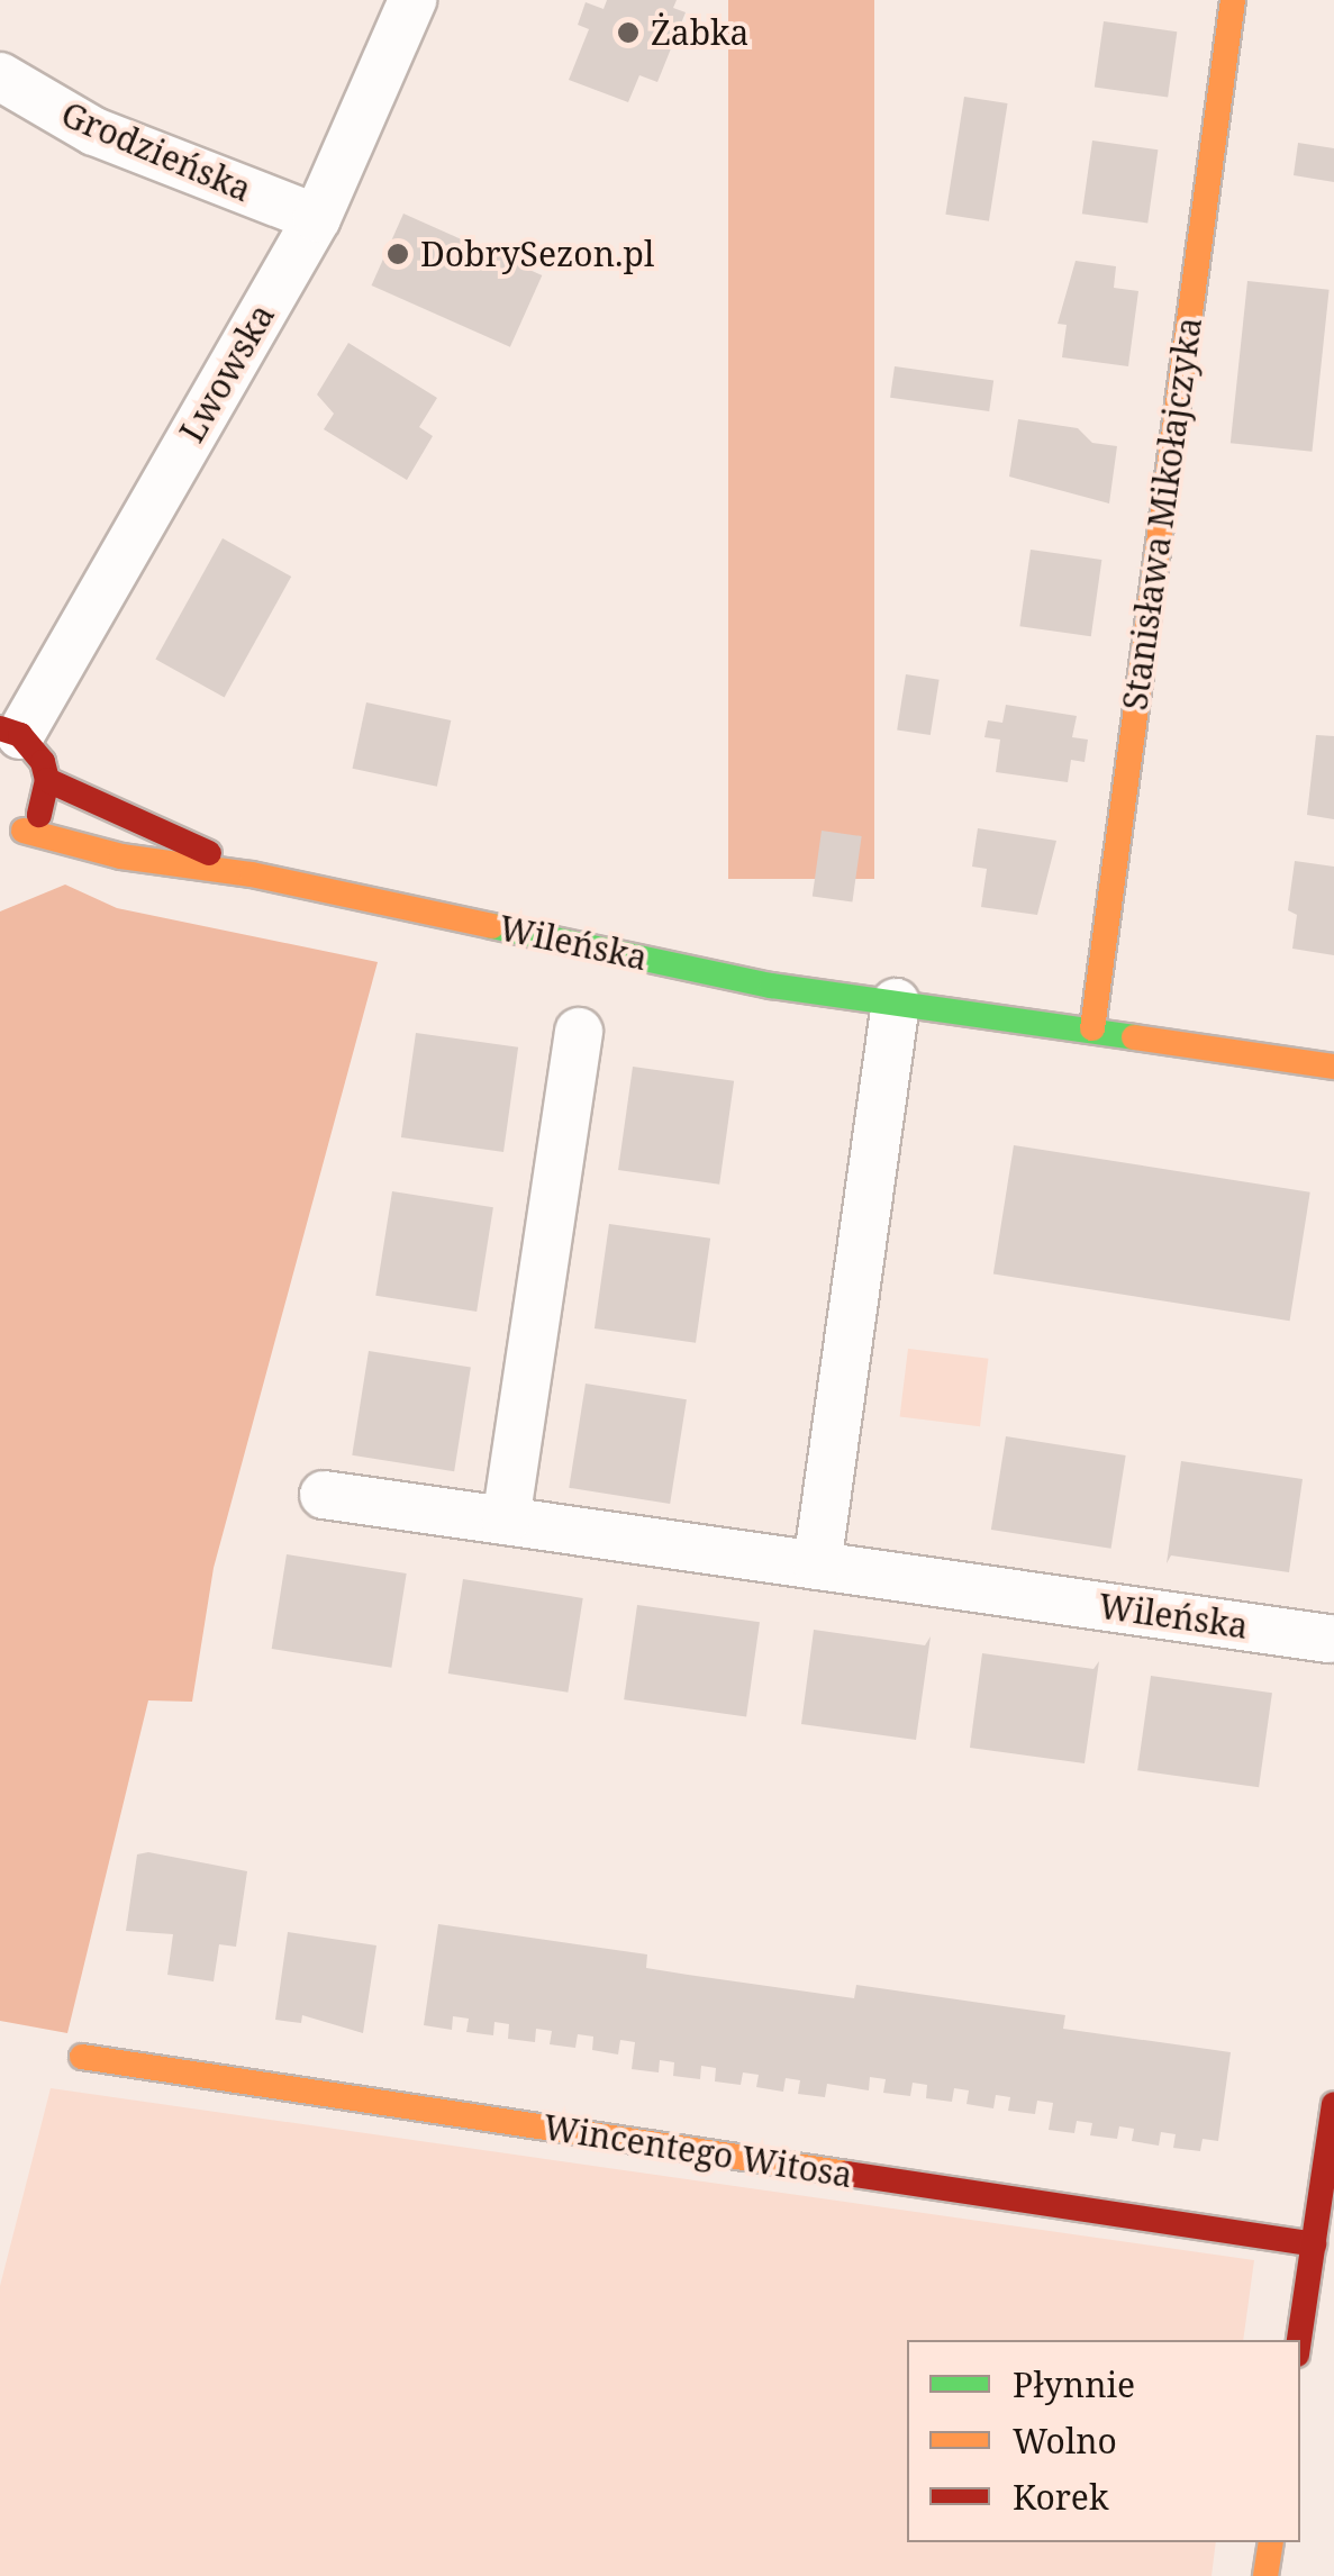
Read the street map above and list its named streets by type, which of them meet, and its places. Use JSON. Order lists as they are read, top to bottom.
{
  "streets": {
    "street": [
      "Grodzieńska",
      "Lwowska",
      "Stanisława Mikołajczyka",
      "Wileńska",
      "Wincentego Witosa"
    ]
  },
  "crossings": [
    ["Grodzieńska", "Lwowska"],
    ["Stanisława Mikołajczyka", "Wileńska"]
  ],
  "places": ["Żabka", "DobrySezon.pl"],
  "legend": ["Płynnie", "Wolno", "Korek"]
}
